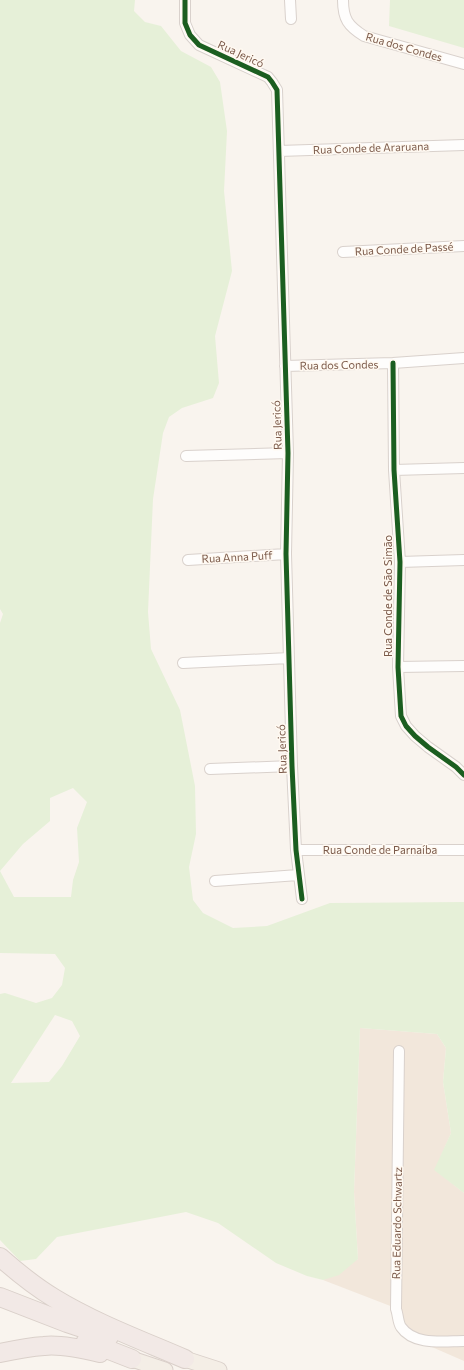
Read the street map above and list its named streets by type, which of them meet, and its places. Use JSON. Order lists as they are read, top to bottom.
{
  "streets": {
    "street": [
      "Rua dos Condes",
      "Rua Jericó",
      "Rua Conde de Araruana",
      "Rua Conde de Passé",
      "Rua Anna Puff",
      "Rua Conde de São Simão",
      "Rua Conde de Parnaíba",
      "Rua Eduardo Schwartz"
    ]
  },
  "crossings": [
    ["Rua dos Condes", "Rua Jericó"],
    ["Rua dos Condes", "Rua Conde de São Simão"],
    ["Rua Jericó", "Rua Conde de Araruana"],
    ["Rua Jericó", "Rua Anna Puff"],
    ["Rua Jericó", "Rua Conde de Parnaíba"]
  ]
}
